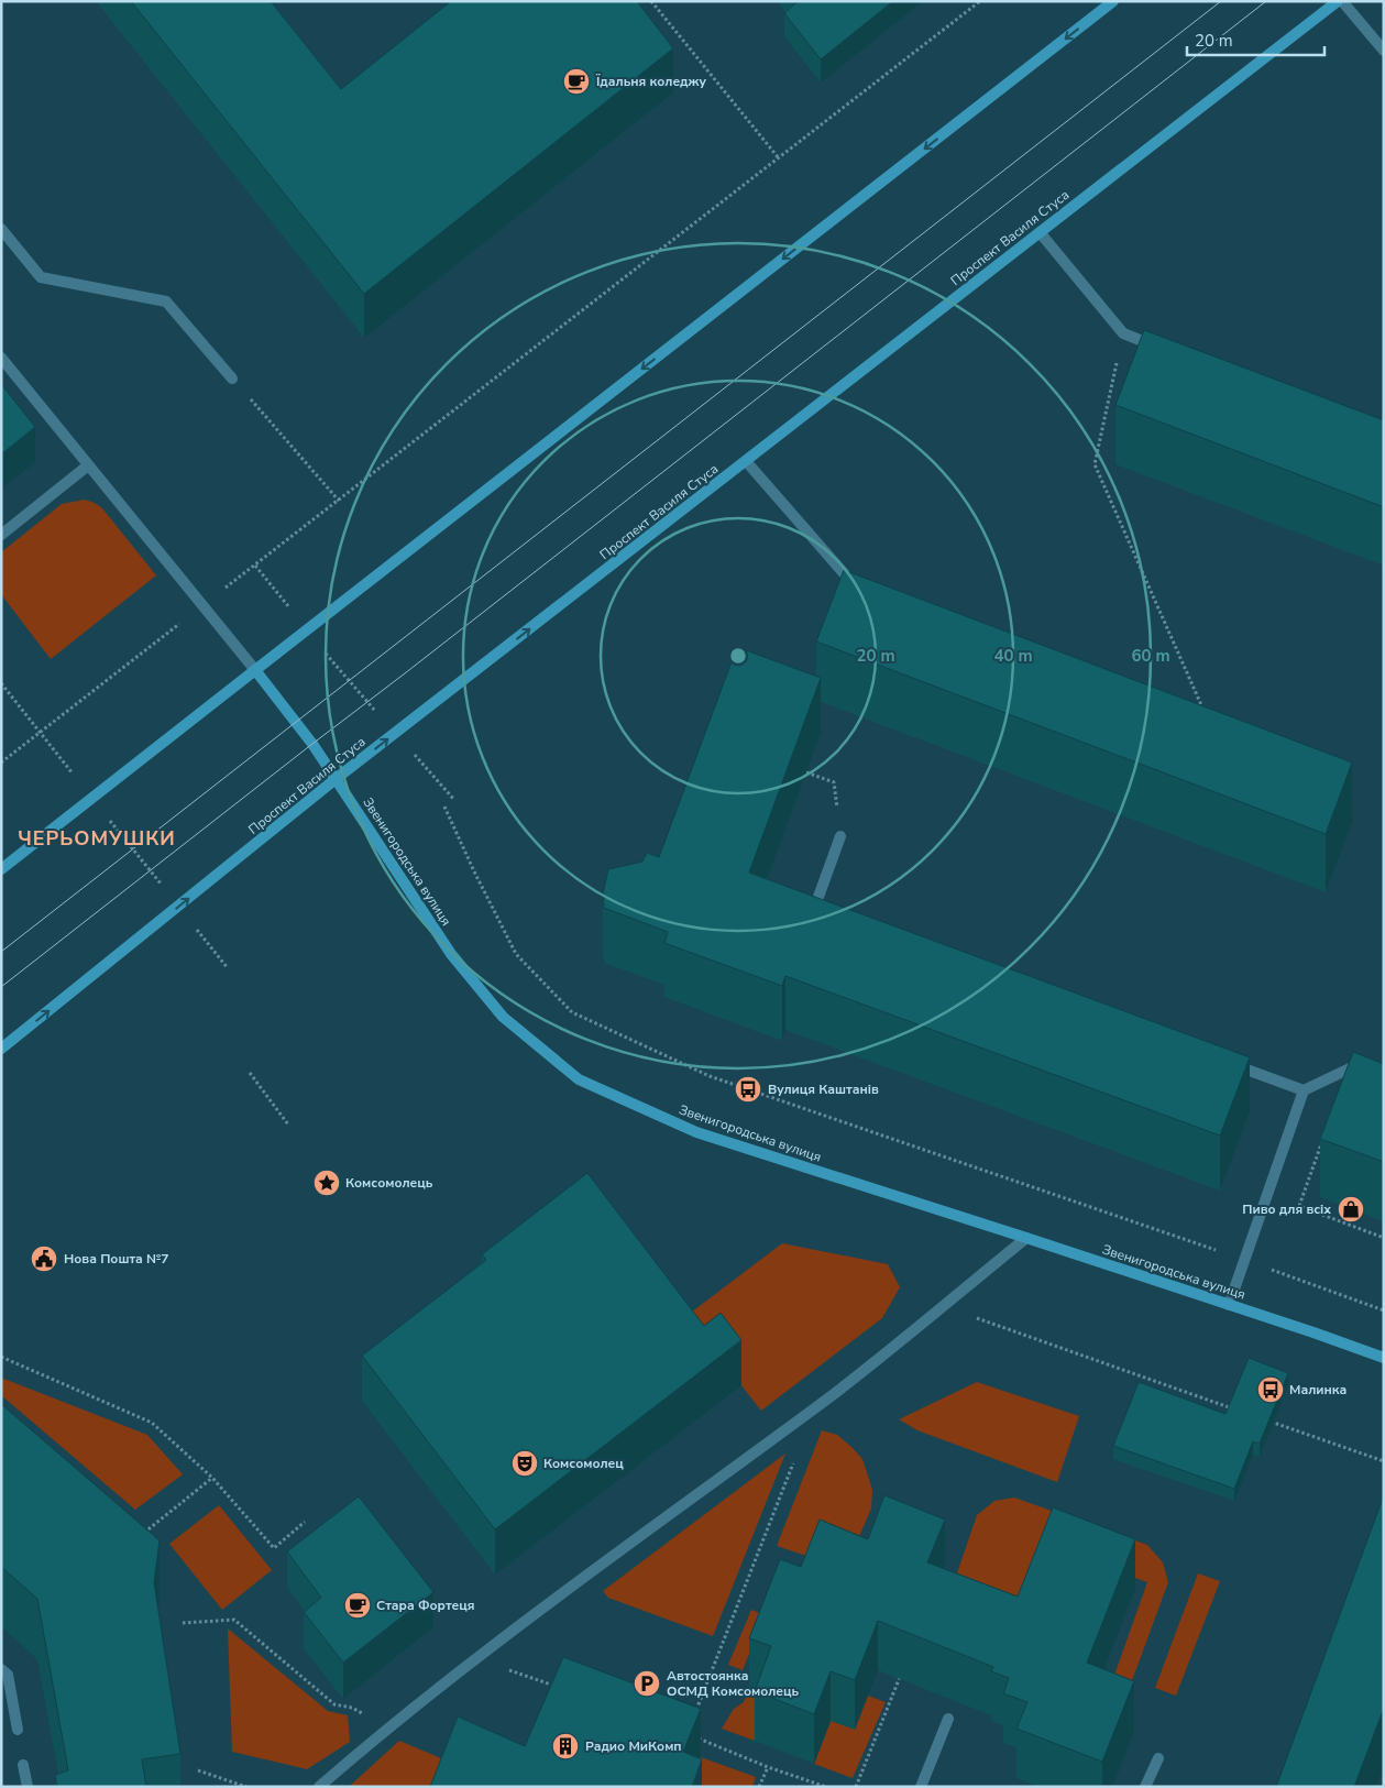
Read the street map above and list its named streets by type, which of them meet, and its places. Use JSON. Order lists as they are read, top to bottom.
{
  "streets": {
    "street": ["Проспект Василя Стуса", "Звенигородська вулиця"]
  },
  "crossings": [
    ["Проспект Василя Стуса", "Звенигородська вулиця"]
  ],
  "one_way": ["Проспект Василя Стуса"],
  "districts": ["ЧЕРЬОМУШКИ"],
  "places": {
    "cafe": ["Їдальня коледжу", "Стара Фортеця"],
    "bus stop": ["Вулиця Каштанів", "Малинка"],
    "place": ["Комсомолець"],
    "shop": ["Пиво для всіх"],
    "public building": ["Нова Пошта №7"],
    "theatre": ["Комсомолец"],
    "parking": ["Автостоянка ОСМД Комсомолець"],
    "building": ["Радио МиКомп"]
  },
  "scale_bar": "20 m",
  "rings": ["20 m", "40 m", "60 m"]
}
